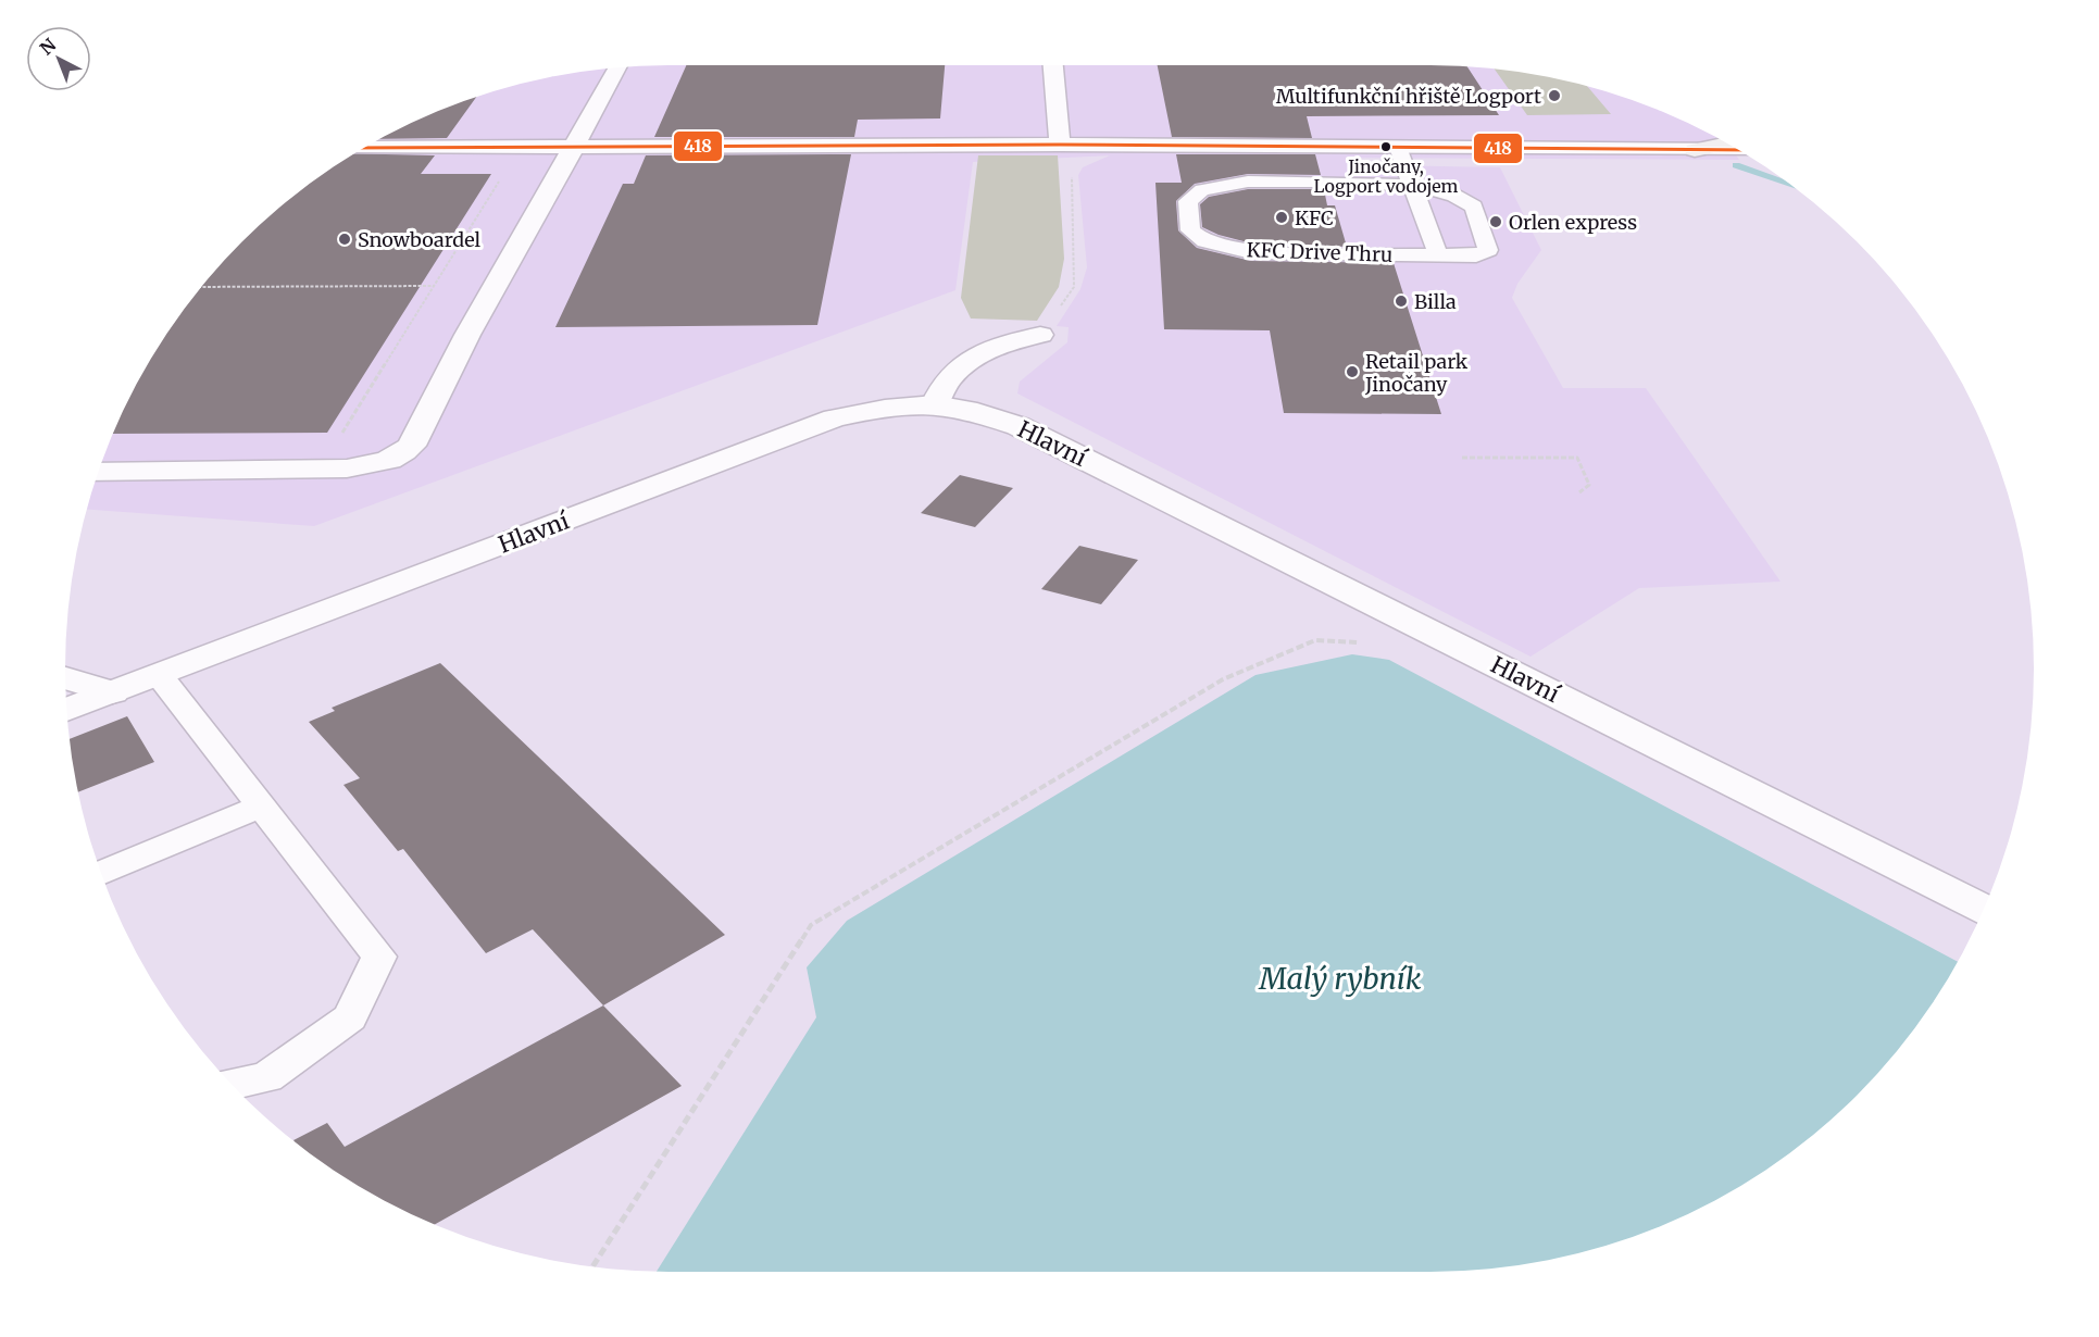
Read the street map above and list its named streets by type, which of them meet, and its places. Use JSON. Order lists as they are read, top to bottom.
{
  "streets": {
    "street": ["Hlavní"],
    "lane": ["KFC Drive Thru"]
  },
  "water": ["Malý rybník"],
  "places": [
    "Multifunkční hřiště Logport",
    "Jinočany, Logport vodojem",
    "KFC",
    "Orlen express",
    "Snowboardel",
    "Billa",
    "Retail park Jinočany"
  ],
  "lines": ["transit line 418"],
  "north": "top left"
}
